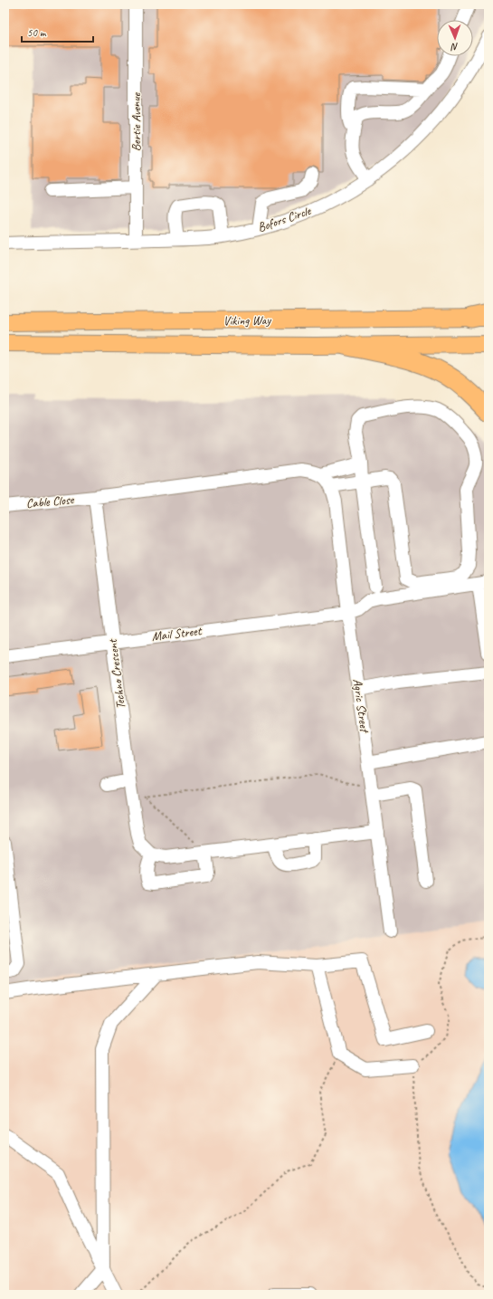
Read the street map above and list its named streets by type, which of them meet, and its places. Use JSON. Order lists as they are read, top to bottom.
{
  "streets": {
    "main road": ["Viking Way"],
    "street": [
      "Bertie Avenue",
      "Bofors Circle",
      "Cable Close",
      "Mail Street",
      "Techno Crescent",
      "Agric Street"
    ]
  },
  "crossings": [
    ["Bertie Avenue", "Bofors Circle"],
    ["Cable Close", "Techno Crescent"],
    ["Mail Street", "Techno Crescent"],
    ["Mail Street", "Agric Street"]
  ],
  "scale_bar": "50 m",
  "north": "bottom"
}
